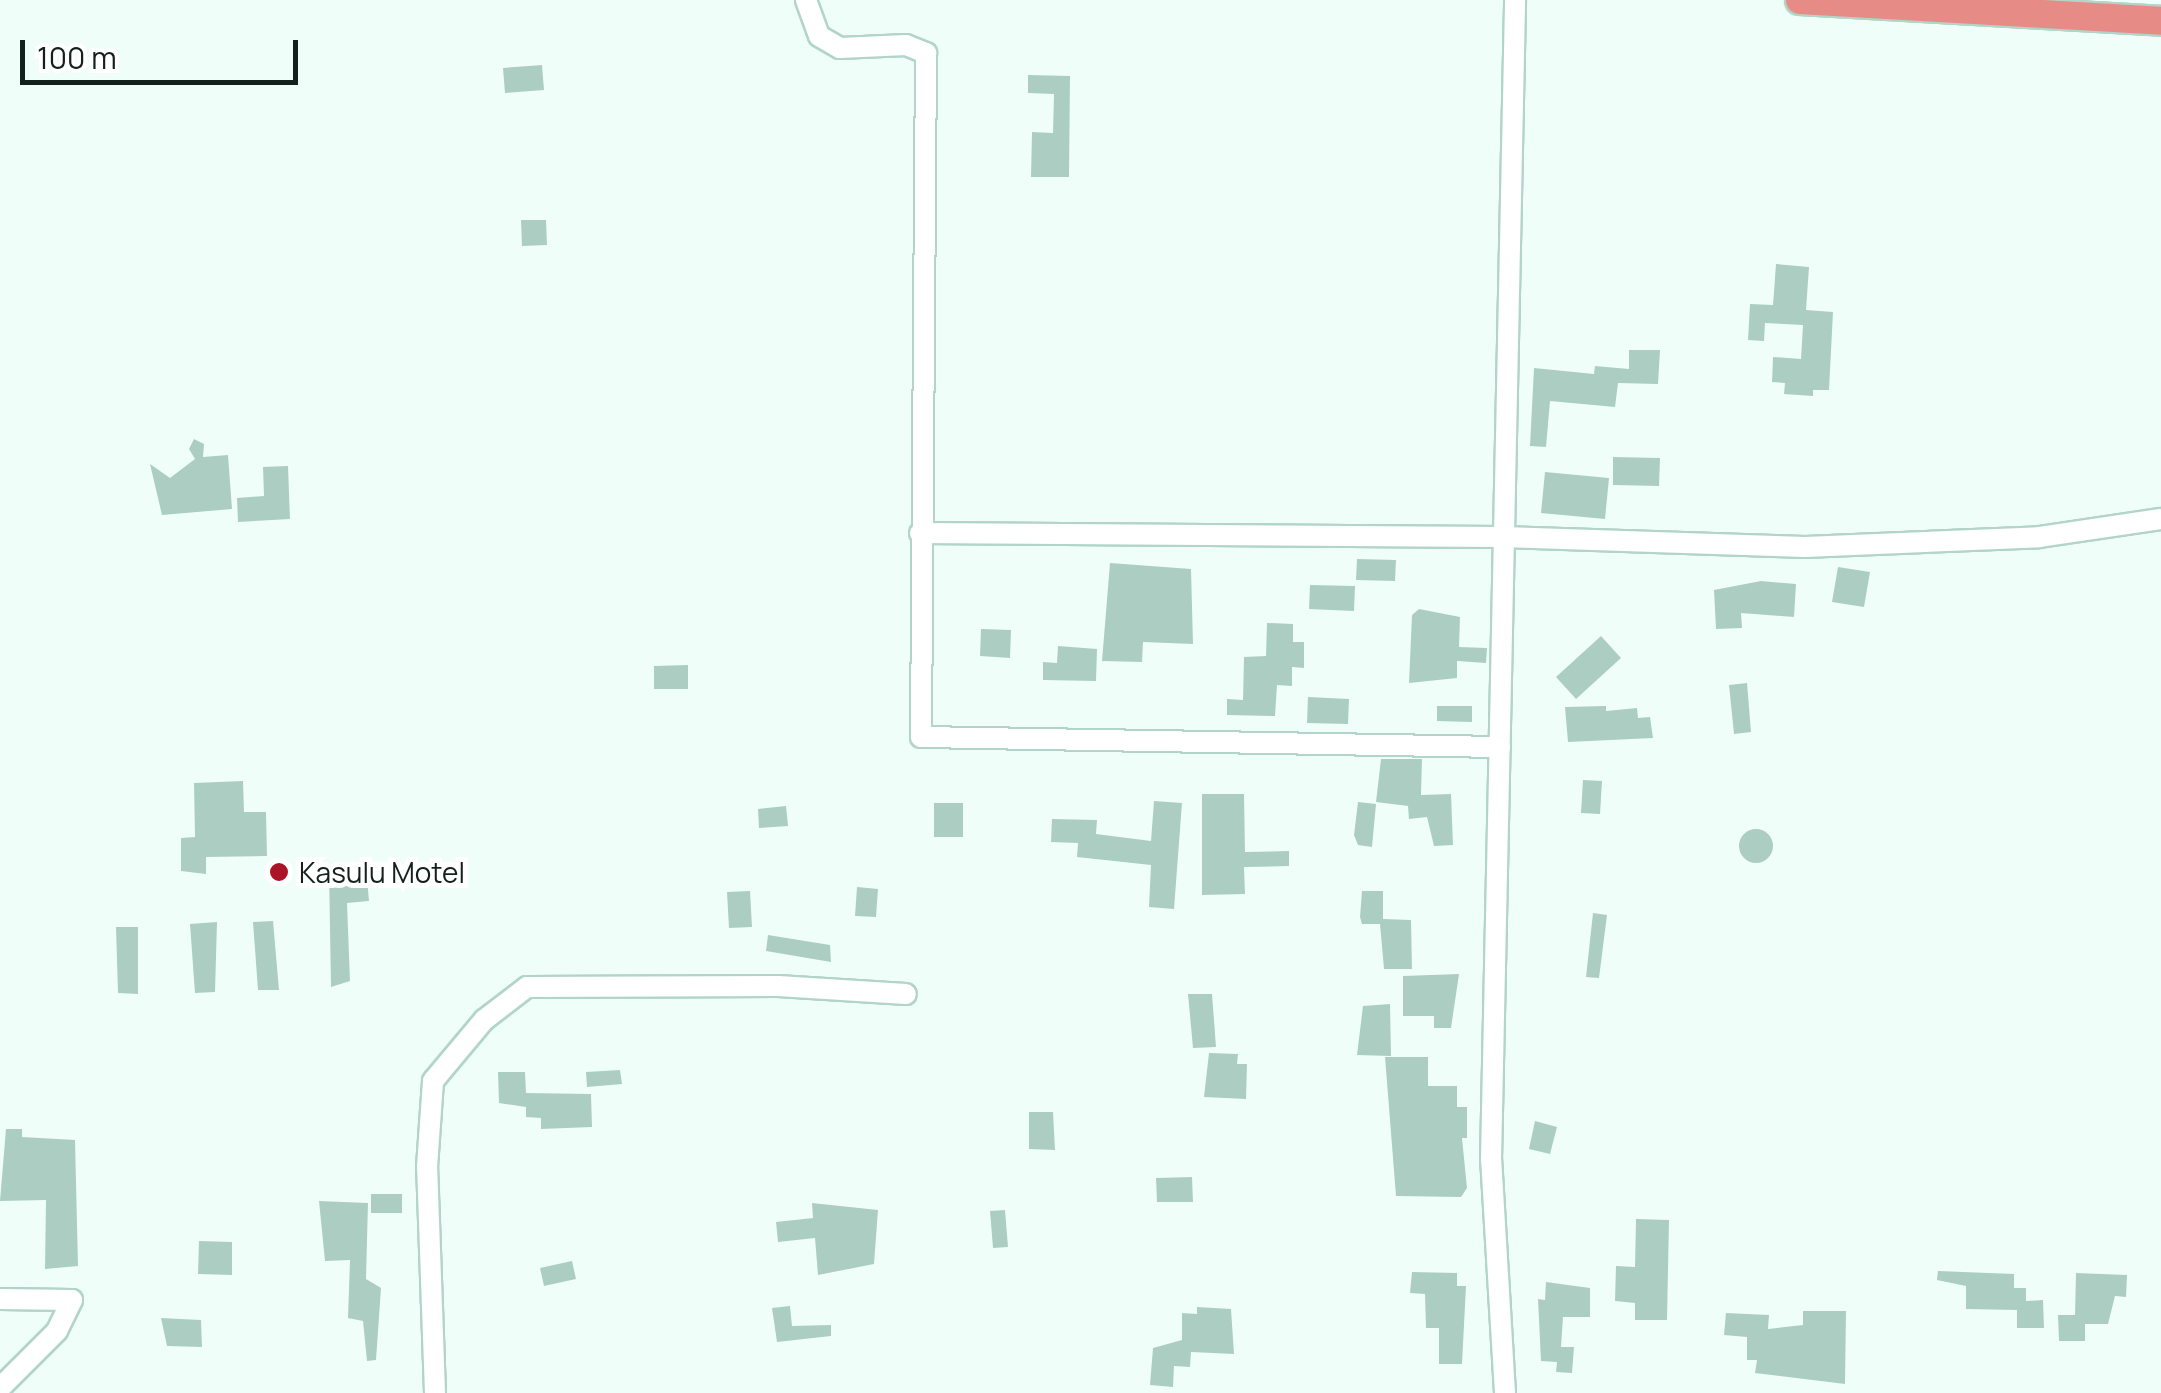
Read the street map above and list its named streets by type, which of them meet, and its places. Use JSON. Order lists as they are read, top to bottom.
{
  "places": ["Kasulu Motel"],
  "scale_bar": "100 m"
}
